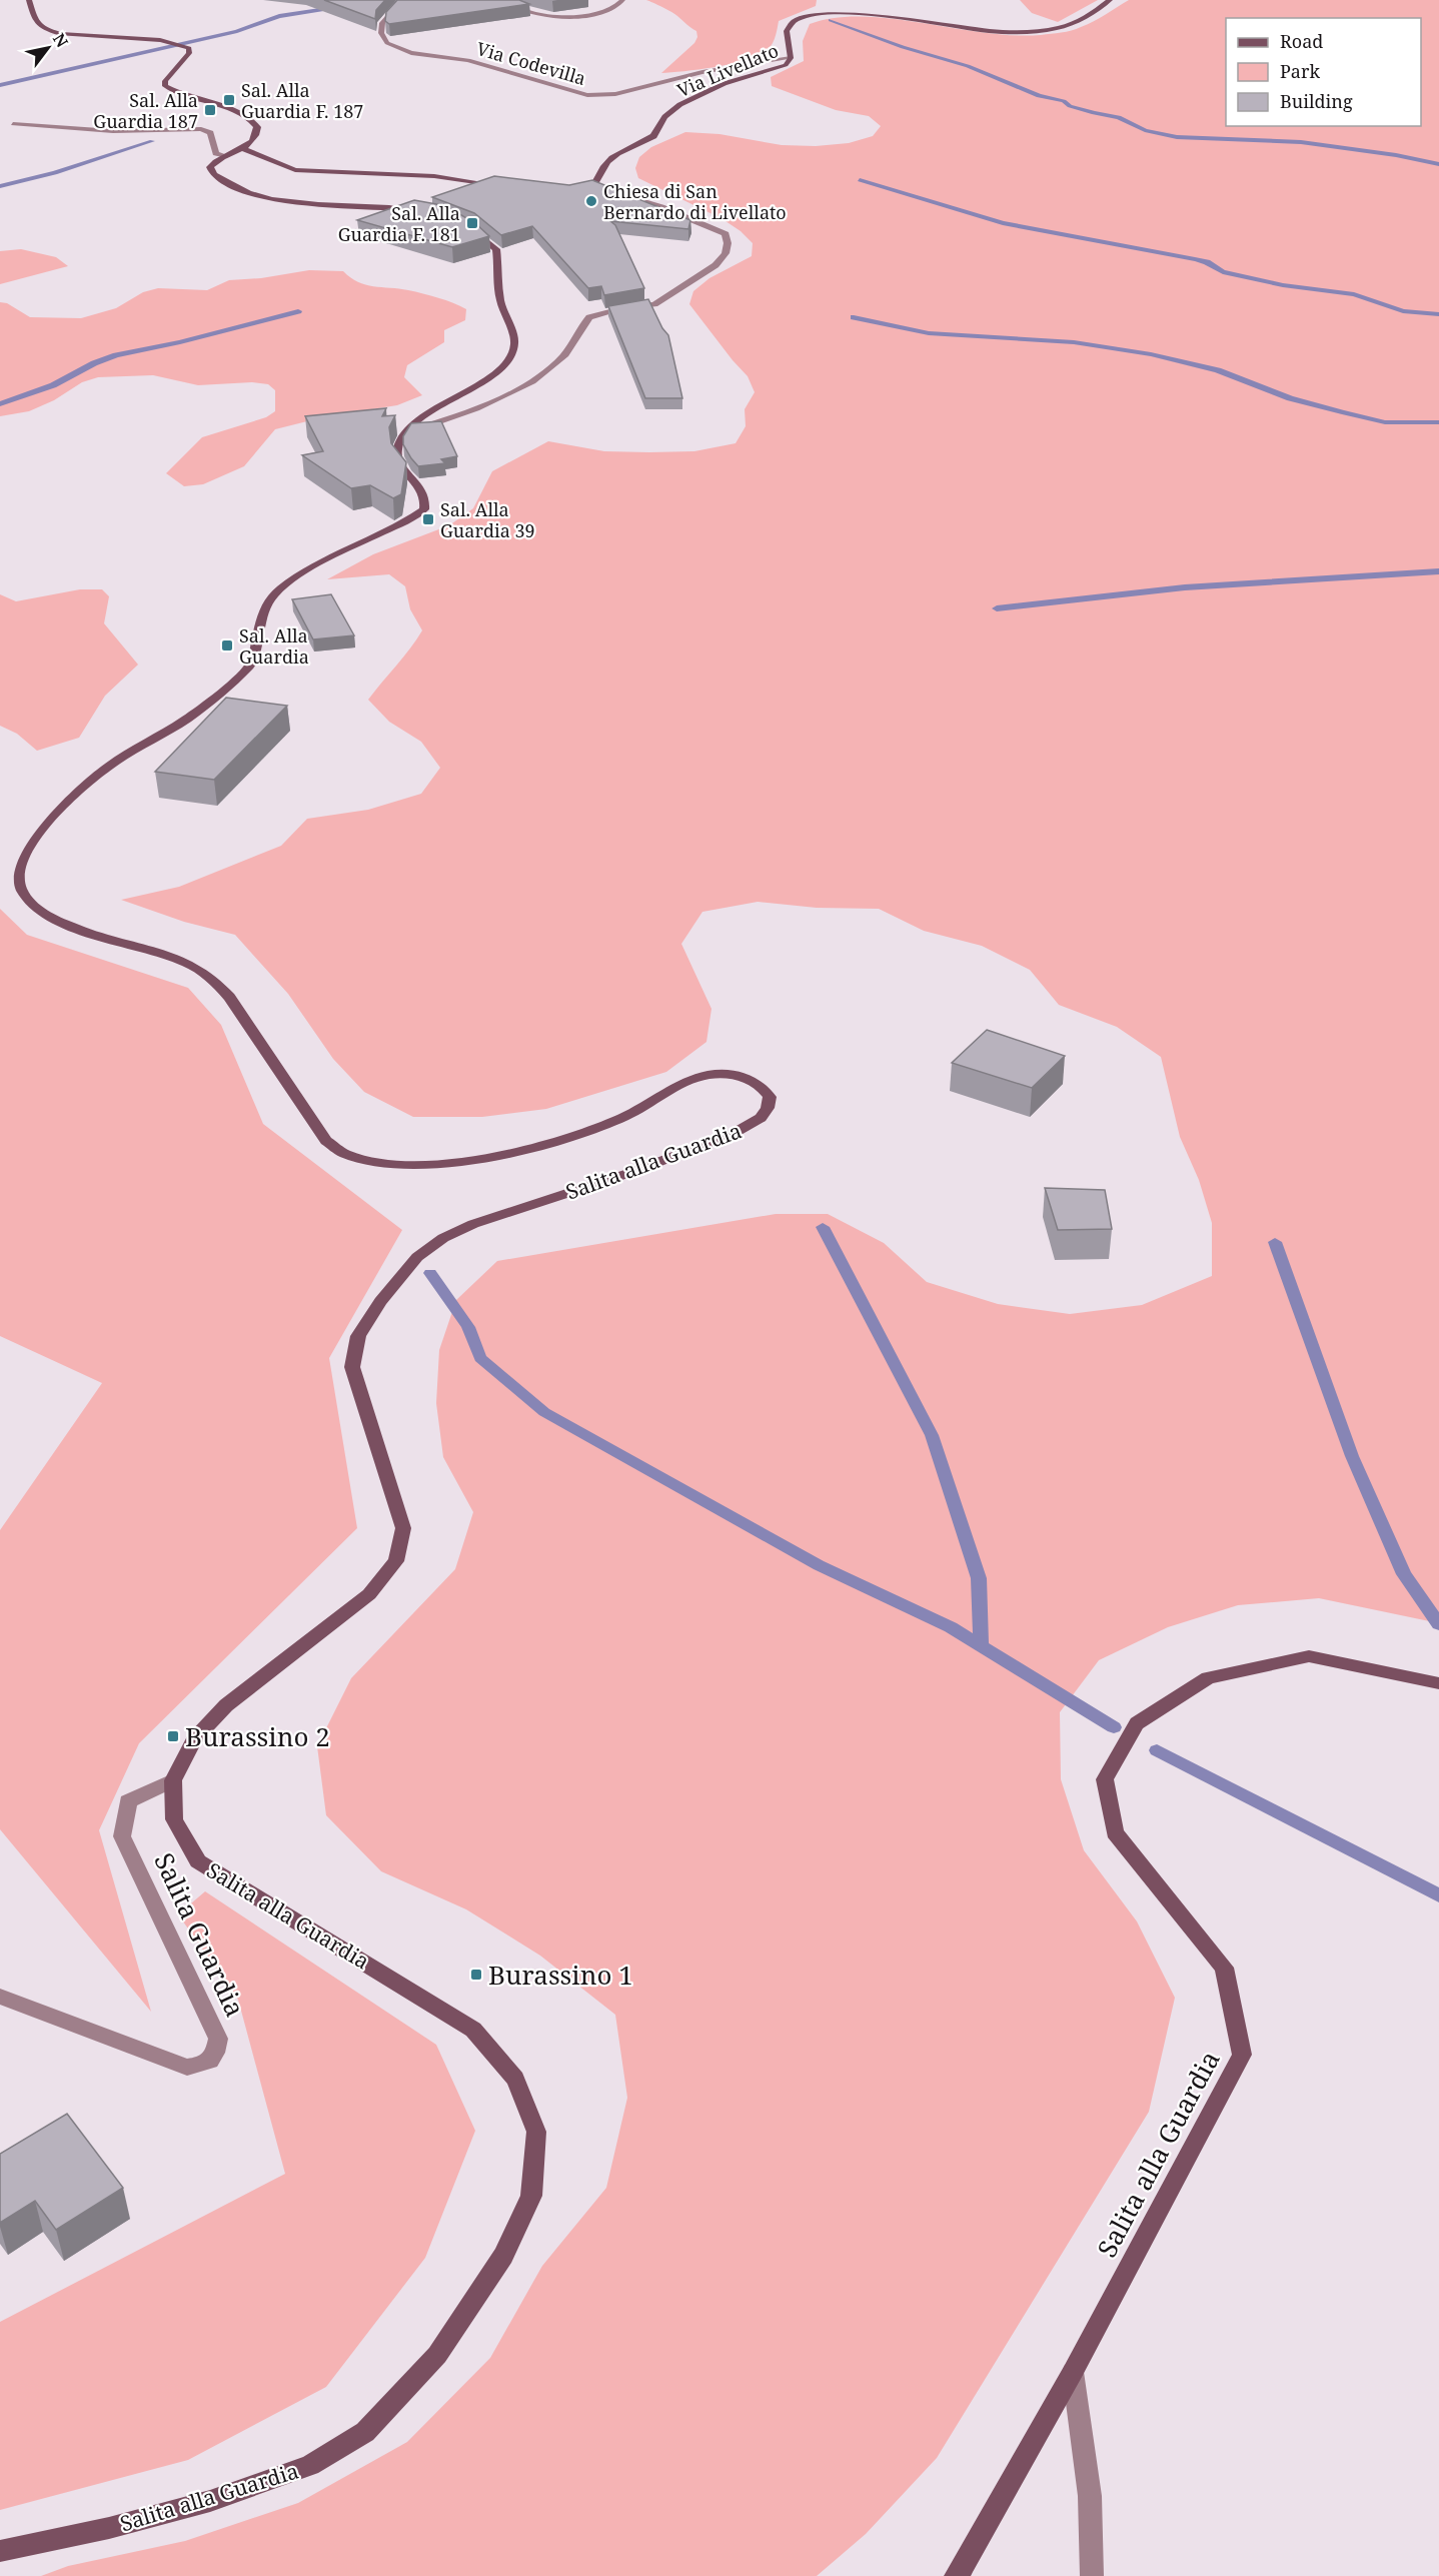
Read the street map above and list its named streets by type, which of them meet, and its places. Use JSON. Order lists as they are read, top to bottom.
{
  "streets": {
    "main road": ["Via Livellato", "Salita alla Guardia"],
    "street": ["Via Codevilla", "Salita Guardia"]
  },
  "crossings": [
    ["Via Codevilla", "Via Livellato"],
    ["Salita alla Guardia", "Salita Guardia"]
  ],
  "places": {
    "transit": [
      "Sal. Alla Guardia F. 187",
      "Sal. Alla Guardia 187",
      "Sal. Alla Guardia F. 181",
      "Sal. Alla Guardia 39",
      "Sal. Alla Guardia",
      "Burassino 2",
      "Burassino 1"
    ],
    "other": ["Chiesa di San Bernardo di Livellato"]
  },
  "legend": ["Road", "Park", "Building"],
  "north": "top right"
}
